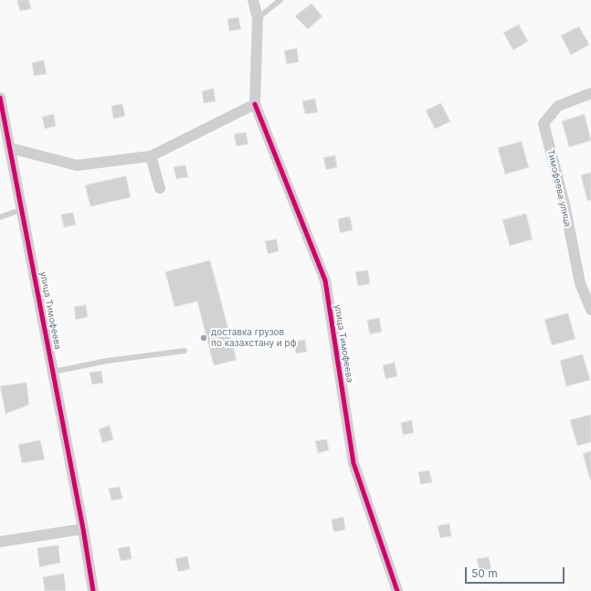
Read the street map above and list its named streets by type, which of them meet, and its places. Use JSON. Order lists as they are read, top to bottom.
{
  "streets": {
    "street": ["Тимофеева улица", "улица Тимофеева"]
  },
  "places": ["доставка грузов по казахстану и рф"],
  "scale_bar": "50 m"
}
